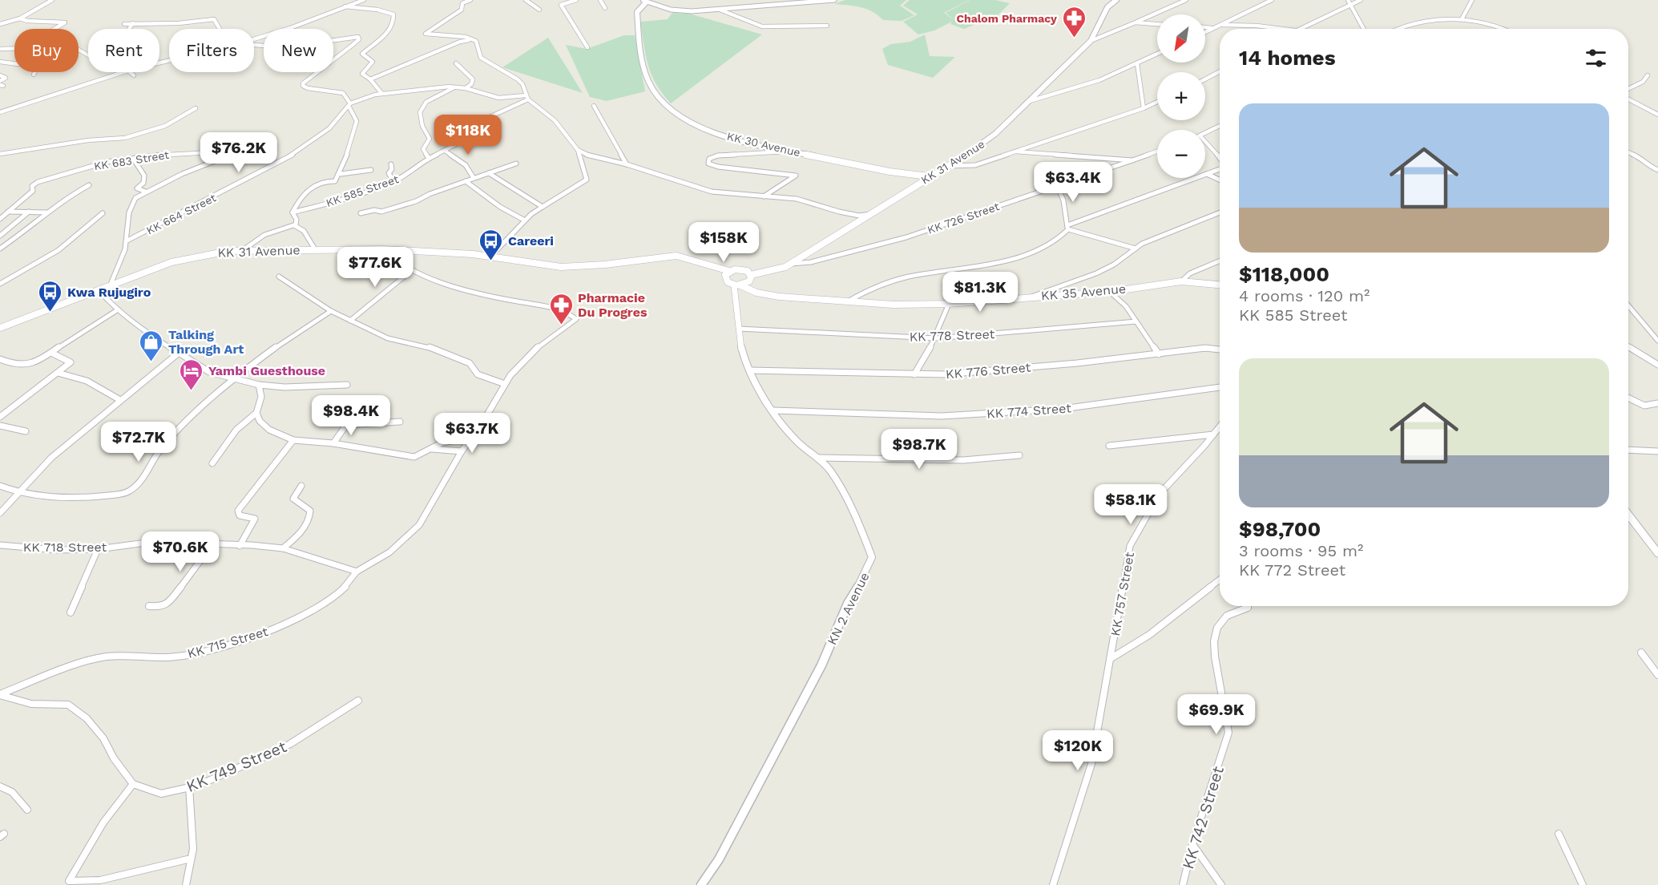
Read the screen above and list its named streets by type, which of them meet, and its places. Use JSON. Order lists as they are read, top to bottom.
{
  "streets": {
    "main road": ["KK 30 Avenue", "KK 31 Avenue", "KK 35 Avenue"],
    "street": [
      "KK 683 Street",
      "KK 585 Street",
      "KK 664 Street",
      "KK 726 Street",
      "KK 778 Street",
      "KK 776 Street",
      "KK 774 Street",
      "KK 718 Street",
      "KK 757 Street",
      "KN 2 Avenue",
      "KK 715 Street",
      "KK 749 Street",
      "KK 742 Street"
    ]
  },
  "crossings": [
    ["KK 30 Avenue", "KK 31 Avenue"],
    ["KK 31 Avenue", "KK 726 Street"],
    ["KK 35 Avenue", "KN 2 Avenue"],
    ["KK 778 Street", "KN 2 Avenue"],
    ["KK 776 Street", "KN 2 Avenue"],
    ["KK 774 Street", "KN 2 Avenue"],
    ["KK 718 Street", "KK 715 Street"]
  ],
  "places": {
    "pharmacy": ["Chalom Pharmacy", "Pharmacie Du Progres"],
    "bus stop": ["Careeri", "Kwa Rujugiro"],
    "shop": ["Talking Through Art"],
    "hotel": ["Yambi Guesthouse"]
  },
  "north": "bottom left",
  "page": {
    "map_buttons": ["+", "−"],
    "chip": [
      "Buy",
      "Rent",
      "Filters",
      "New"
    ],
    "heading": "14 homes",
    "list": [
      {
        "name": "$118,000",
        "note": "4 rooms · 120 m² · KK 585 Street"
      },
      {
        "name": "$98,700",
        "note": "3 rooms · 95 m² · KK 772 Street"
      }
    ],
    "price": [
      "$118K",
      "$76.2K",
      "$63.4K",
      "$158K",
      "$77.6K",
      "$81.3K",
      "$98.4K",
      "$63.7K",
      "$72.7K",
      "$98.7K",
      "$58.1K",
      "$70.6K",
      "$69.9K",
      "$120K"
    ]
  }
}
